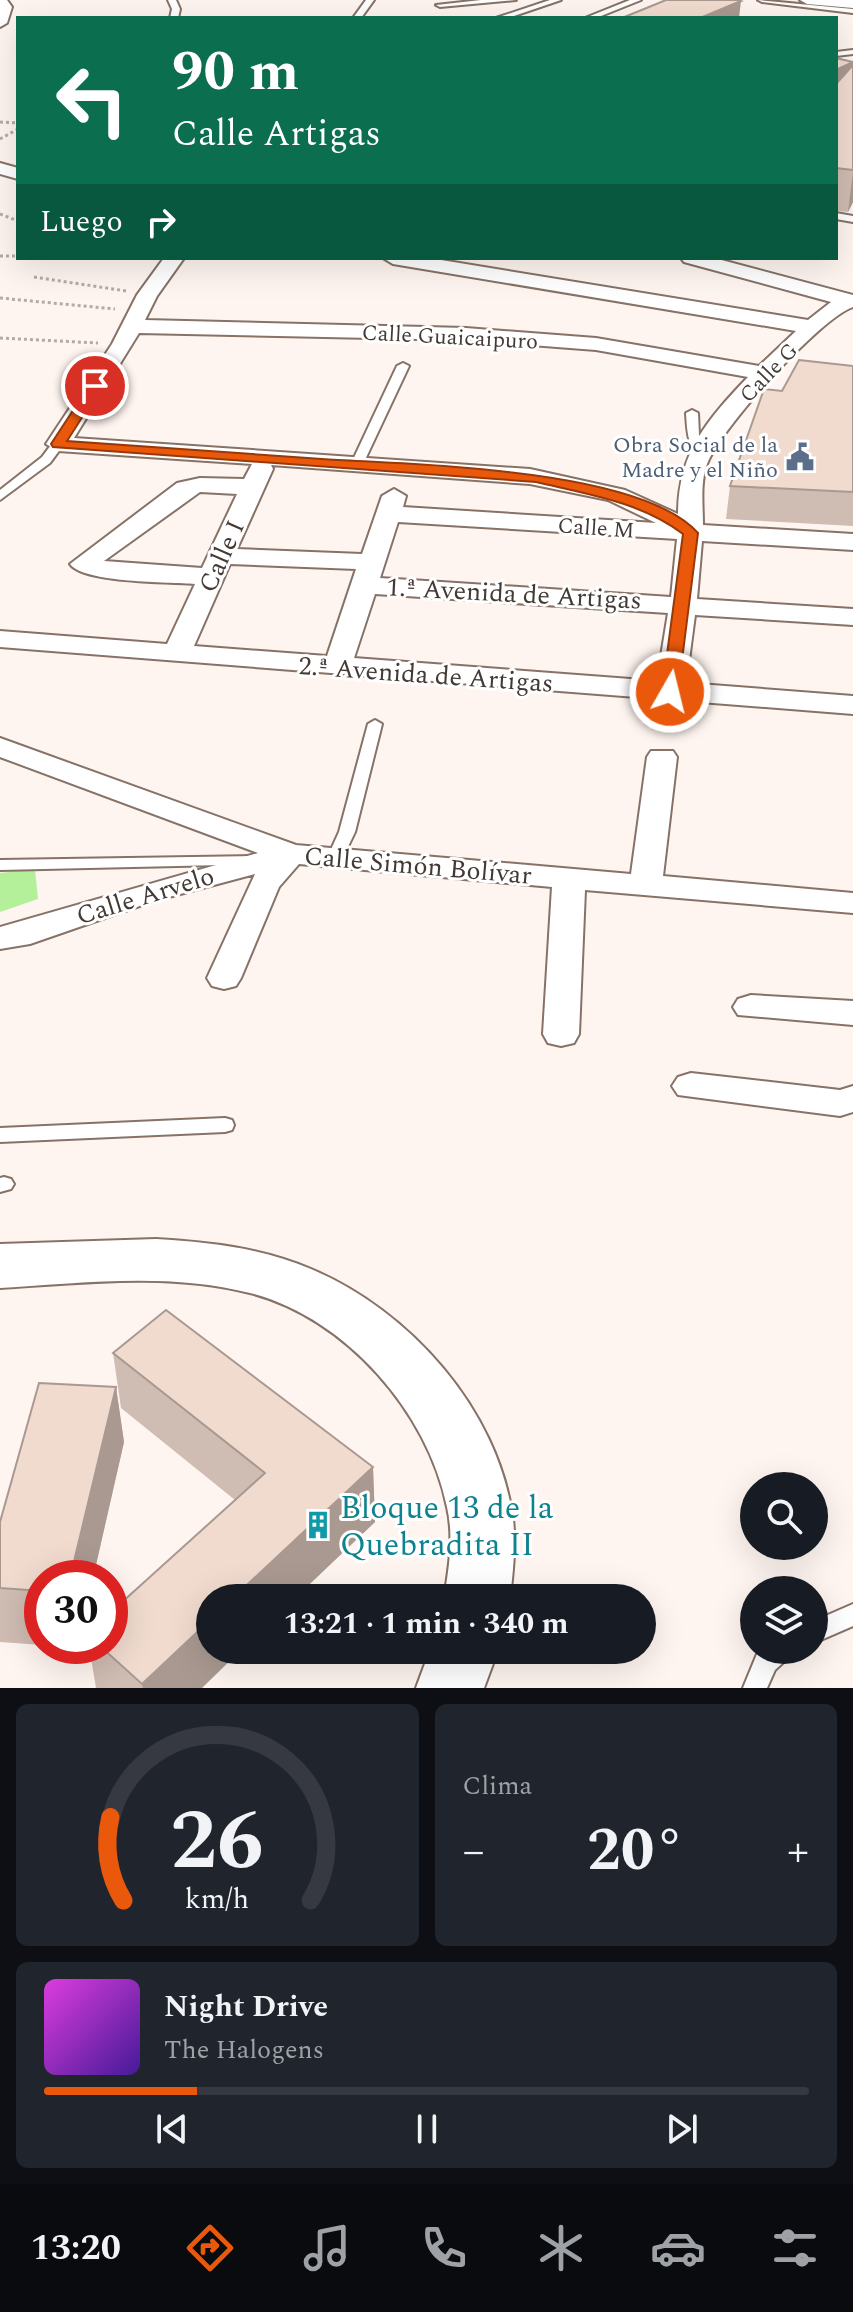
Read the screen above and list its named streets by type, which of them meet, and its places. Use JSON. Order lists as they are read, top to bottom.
{
  "streets": {
    "street": [
      "Calle Guaicaipuro",
      "Calle G",
      "Calle M",
      "Calle I",
      "1.ª Avenida de Artigas",
      "2.ª Avenida de Artigas",
      "Calle Simón Bolívar",
      "Calle Arvelo"
    ]
  },
  "crossings": [
    ["Calle Guaicaipuro", "Calle G"],
    ["Calle G", "Calle M"],
    ["Calle G", "1.ª Avenida de Artigas"],
    ["Calle G", "2.ª Avenida de Artigas"],
    ["Calle I", "1.ª Avenida de Artigas"],
    ["Calle I", "2.ª Avenida de Artigas"],
    ["Calle Simón Bolívar", "Calle Arvelo"]
  ],
  "places": {
    "public building": ["Obra Social de la Madre y el Niño"],
    "building": ["Bloque 13 de la Quebradita II"]
  },
  "page": {
    "turn": ["90 m", "Calle Artigas"],
    "then": "Luego",
    "limit": "30",
    "trip": "13:21 · 1 min · 340 m",
    "tile": "Clima",
    "heat": ["−", "20°", "+"],
    "song": ["Night Drive", "The Halogens"],
    "tabs": "13:20",
    "gauge": ["26", "km/h"]
  }
}
